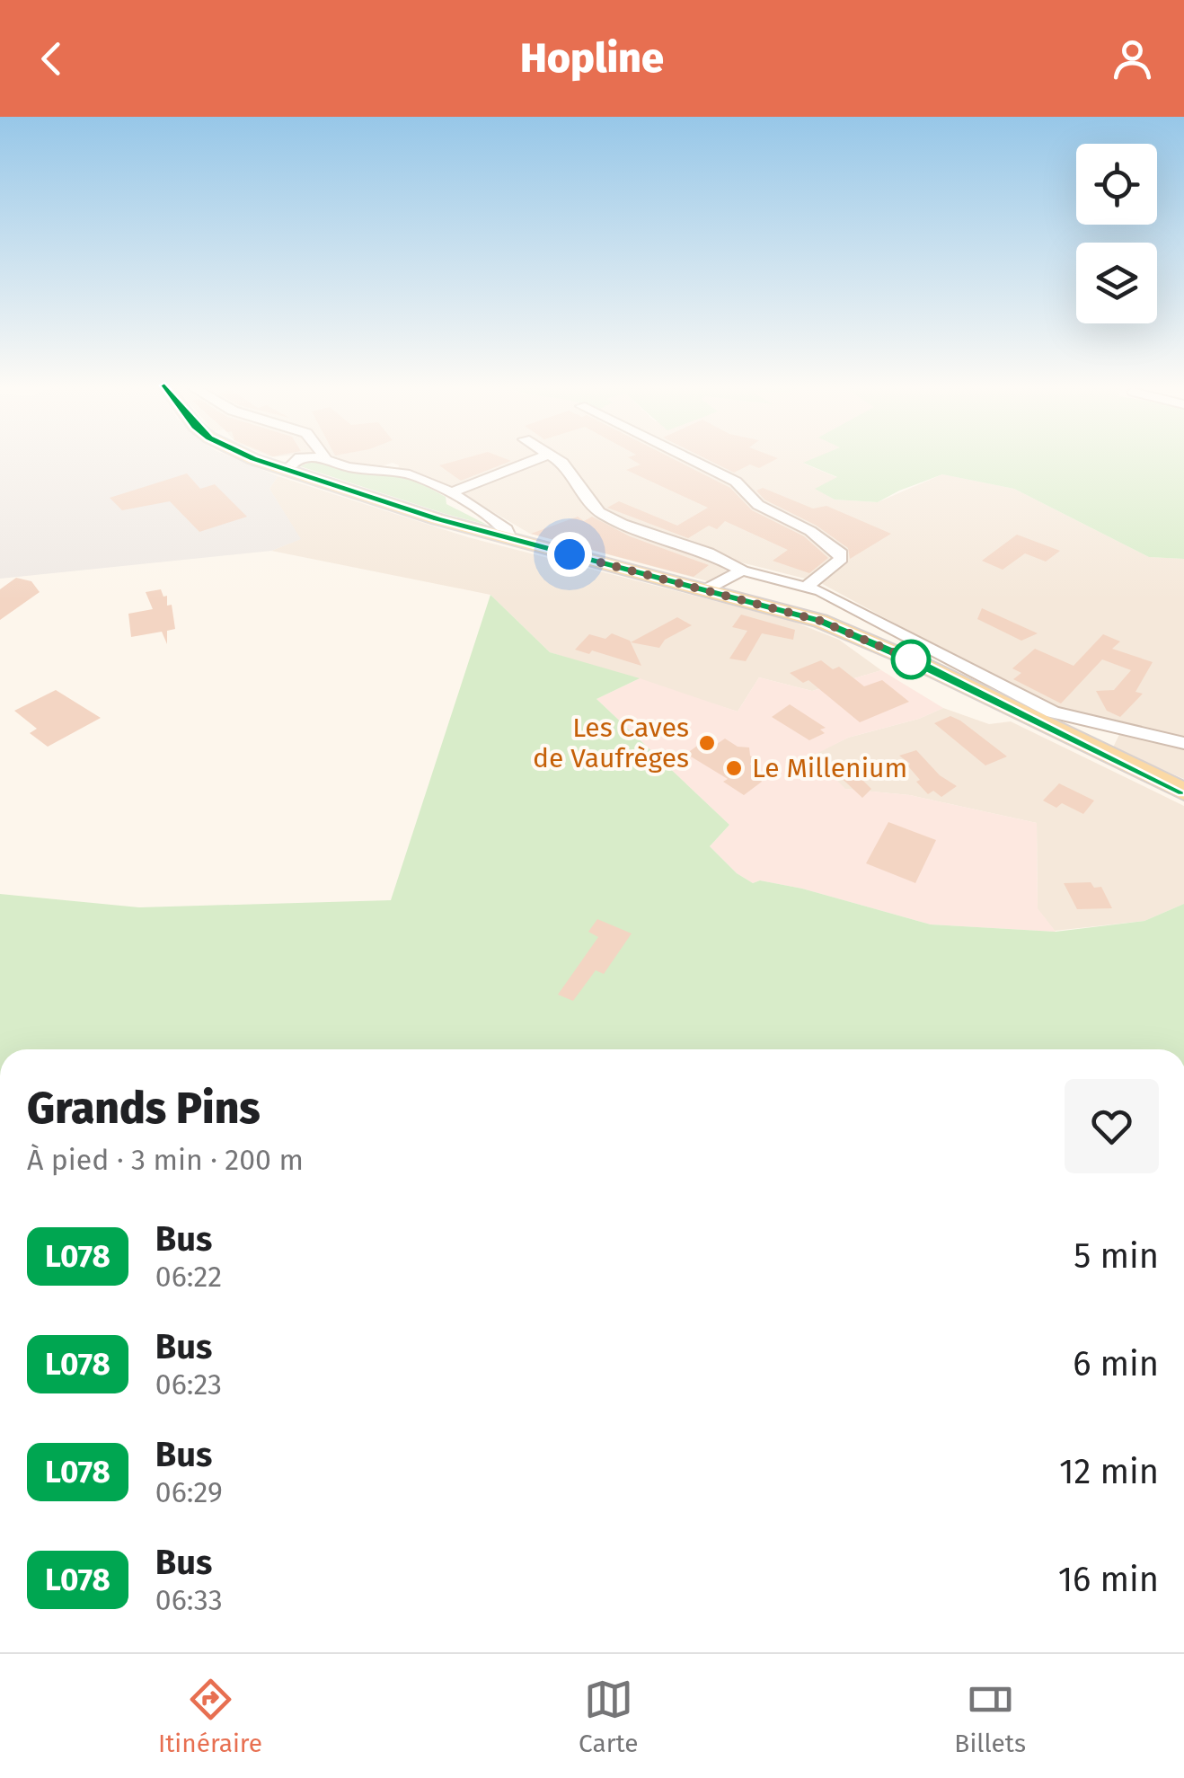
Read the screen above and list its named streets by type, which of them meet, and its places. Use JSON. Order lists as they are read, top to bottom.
{
  "places": ["Les Caves de Vaufrèges", "Le Millenium"],
  "lines": ["bus line L078"],
  "page": {
    "header": "Hopline",
    "heading": ["Grands Pins", "À pied · 3 min · 200 m"],
    "list": [
      {
        "mark": "L078",
        "name": "Bus",
        "note": "06:22",
        "value": "5 min"
      },
      {
        "mark": "L078",
        "name": "Bus",
        "note": "06:23",
        "value": "6 min"
      },
      {
        "mark": "L078",
        "name": "Bus",
        "note": "06:29",
        "value": "12 min"
      },
      {
        "mark": "L078",
        "name": "Bus",
        "note": "06:33",
        "value": "16 min"
      }
    ],
    "tabs": ["Itinéraire", "Carte", "Billets"]
  }
}
